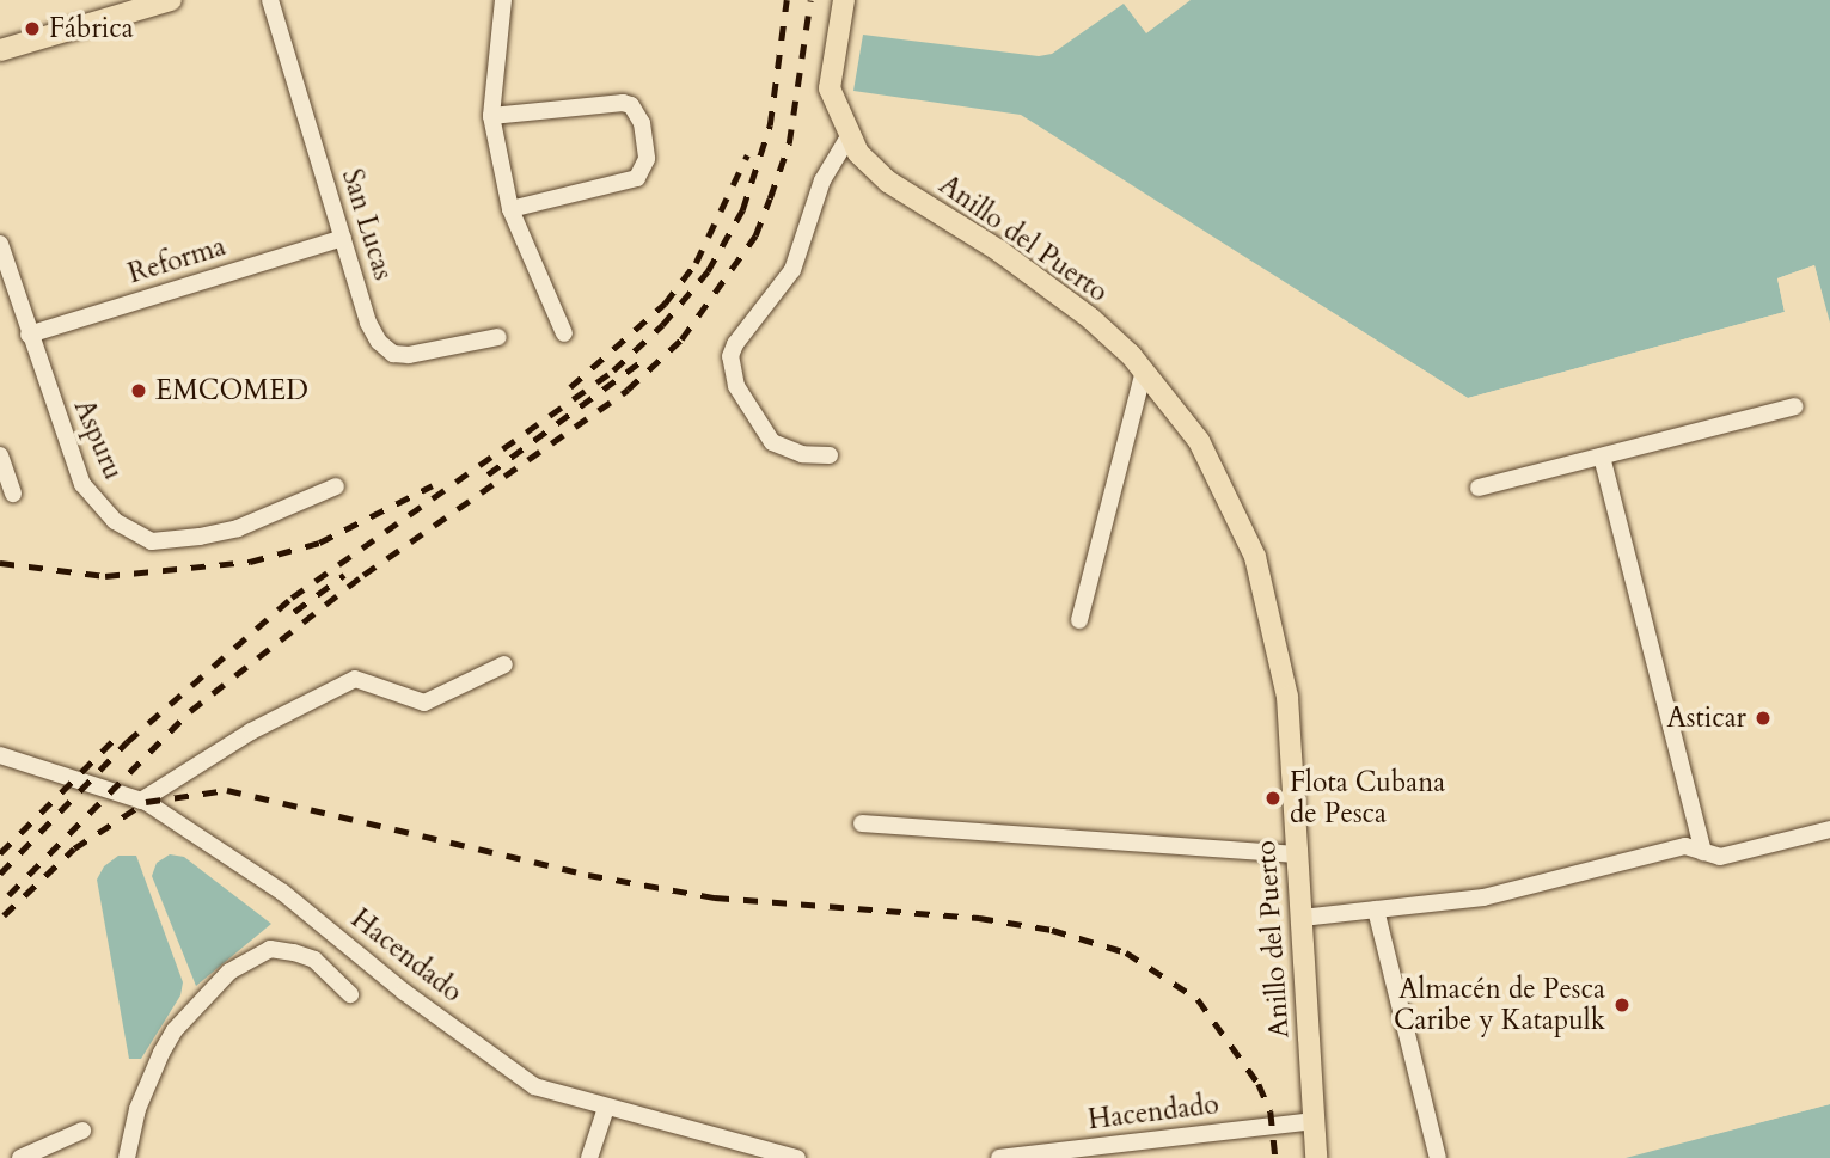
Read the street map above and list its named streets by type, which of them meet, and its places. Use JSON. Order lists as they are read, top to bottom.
{
  "streets": {
    "main road": ["Anillo del Puerto"],
    "street": [
      "San Lucas",
      "Reforma",
      "Aspuru",
      "Hacendado"
    ]
  },
  "crossings": [
    ["San Lucas", "Reforma"],
    ["Anillo del Puerto", "Hacendado"],
    ["Reforma", "Aspuru"]
  ],
  "places": [
    "Fábrica",
    "EMCOMED",
    "Asticar",
    "Flota Cubana de Pesca",
    "Almacén de Pesca Caribe y Katapulk"
  ]
}
